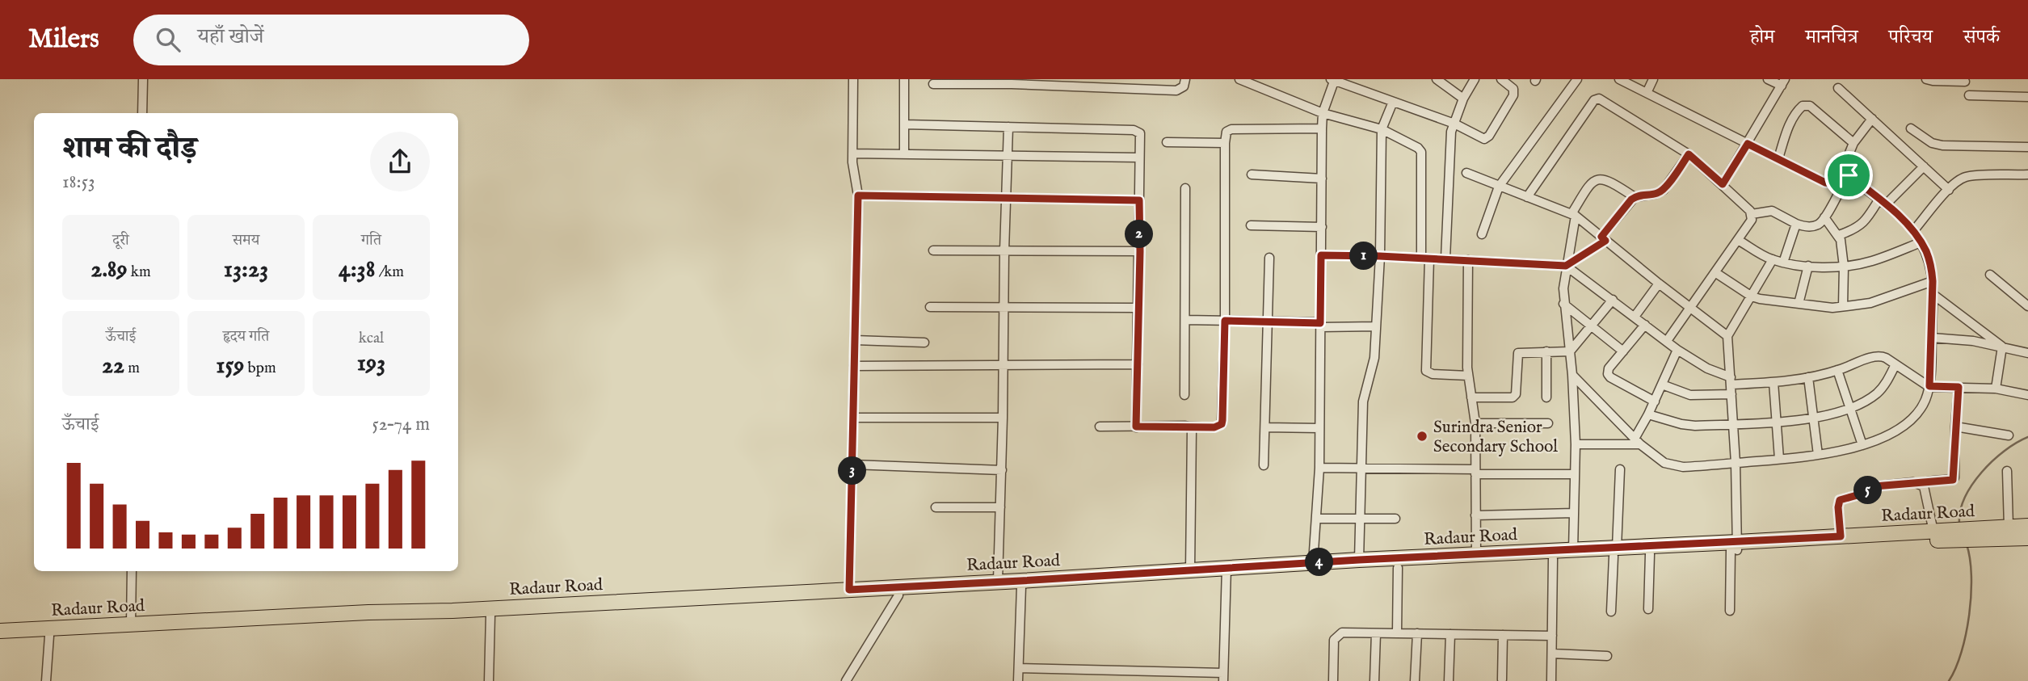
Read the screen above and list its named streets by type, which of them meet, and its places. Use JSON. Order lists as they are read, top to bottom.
{
  "streets": {
    "main road": ["Radaur Road"]
  },
  "places": ["Surindra Senior Secondary School"],
  "page": {
    "header": "Milers",
    "search": "यहाँ खोजें",
    "nav": [
      "होम",
      "मानचित्र",
      "परिचय",
      "संपर्क"
    ],
    "heading": ["शाम की दौड़", "18:53"],
    "stats": [
      ["दूरी", "2.89 km"],
      ["समय", "13:23"],
      ["गति", "4:38 /km"],
      ["ऊँचाई", "22 m"],
      ["हृदय गति", "159 bpm"],
      ["kcal", "193"]
    ],
    "pins": [
      "2",
      "1",
      "3",
      "5",
      "4"
    ],
    "chart": ["ऊँचाई", "52–74 m"]
  }
}
